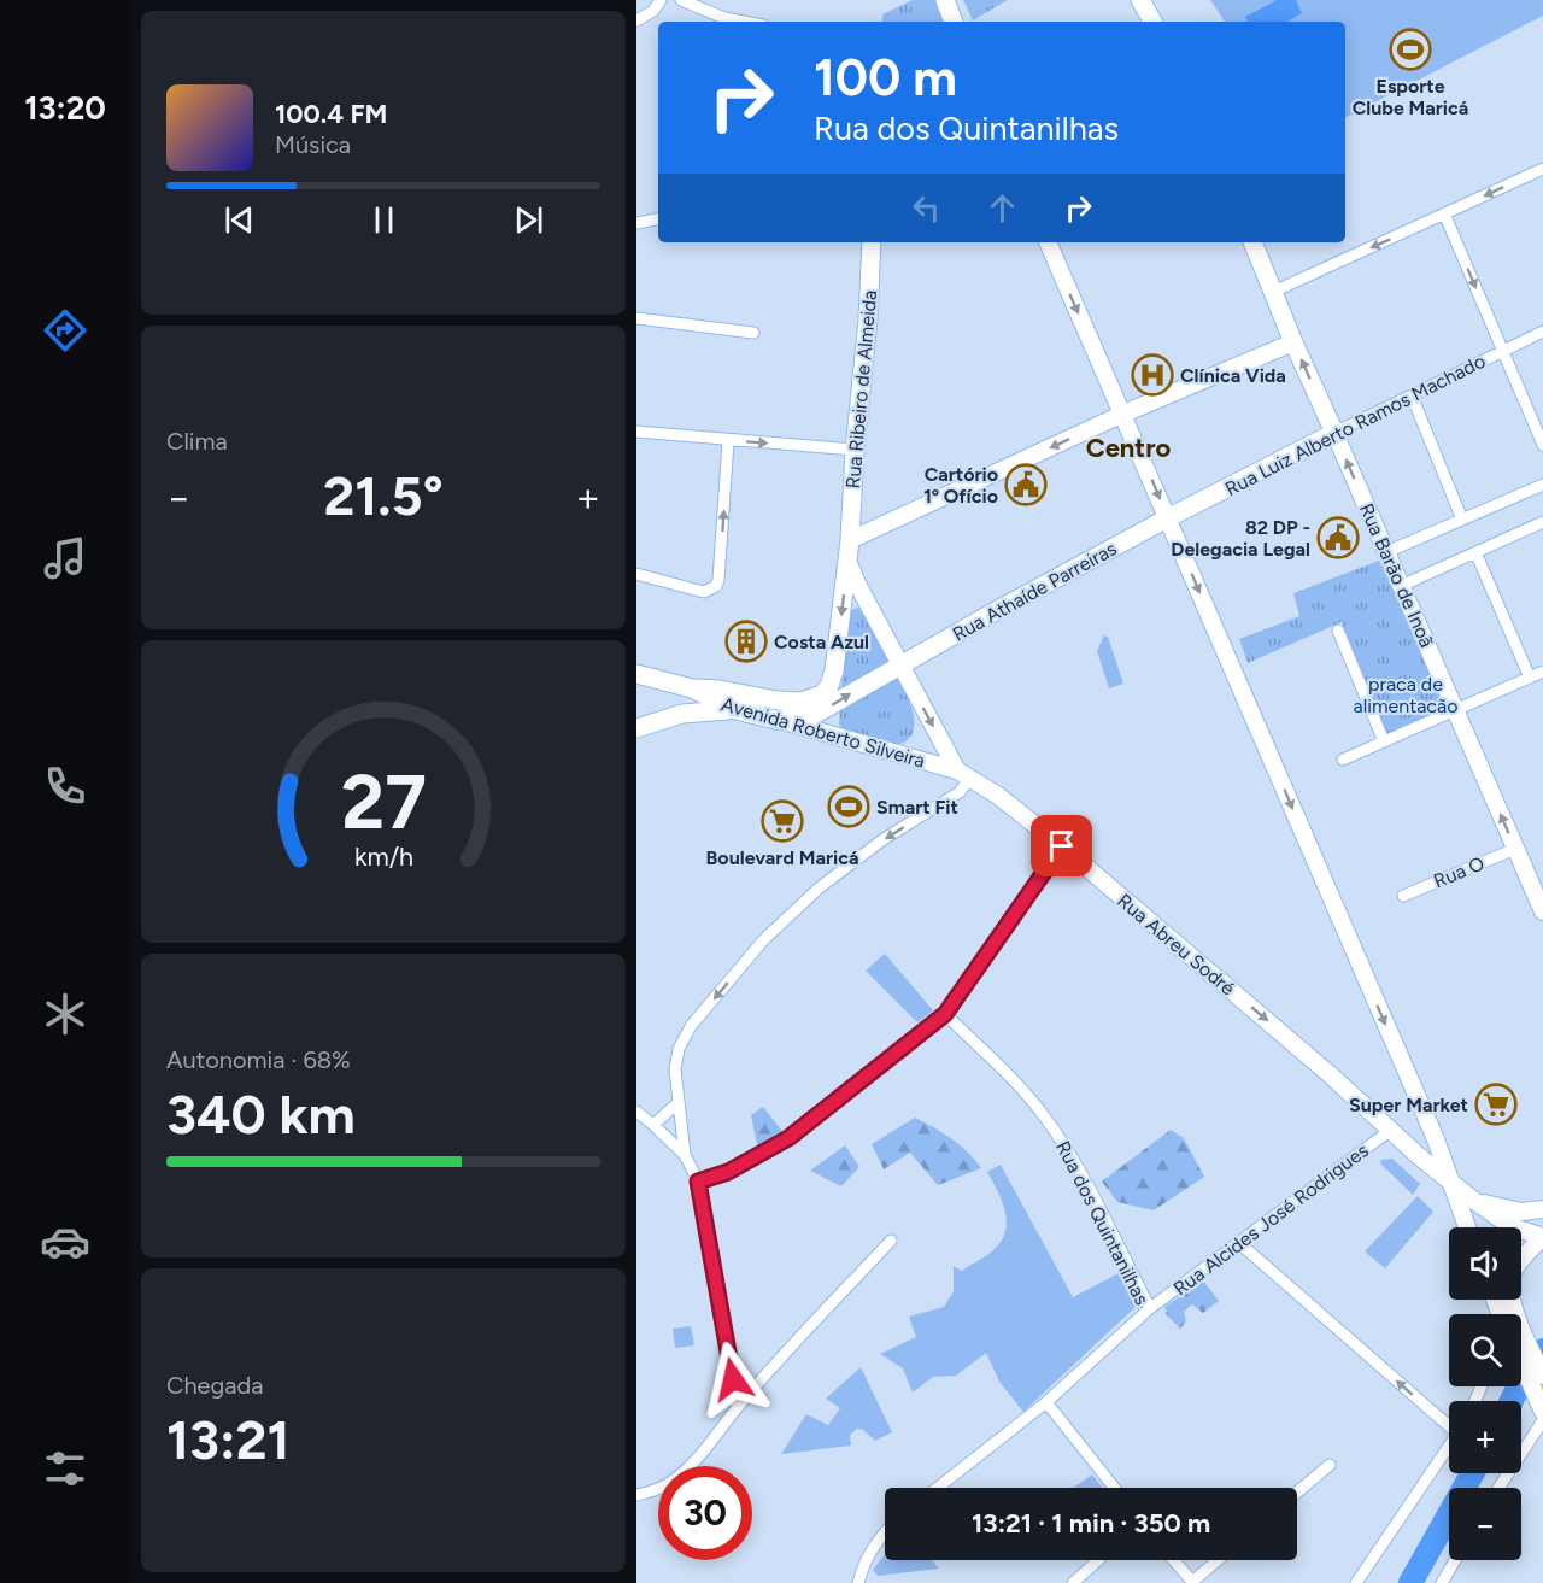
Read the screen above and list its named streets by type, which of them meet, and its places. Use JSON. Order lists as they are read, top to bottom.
{
  "streets": {
    "main road": [
      "Rua Ribeiro de Almeida",
      "Rua Luiz Alberto Ramos Machado",
      "Rua Barão de Inoã",
      "Rua Athaíde Parreiras",
      "Avenida Roberto Silveira",
      "Rua Abreu Sodré"
    ],
    "street": ["Rua O", "Rua Alcides José Rodrigues", "Rua dos Quintanilhas"]
  },
  "crossings": [
    ["Rua Ribeiro de Almeida", "Avenida Roberto Silveira"],
    ["Rua Ribeiro de Almeida", "Rua Abreu Sodré"],
    ["Rua Luiz Alberto Ramos Machado", "Rua Barão de Inoã"],
    ["Rua Luiz Alberto Ramos Machado", "Rua Athaíde Parreiras"],
    ["Rua Barão de Inoã", "Rua O"],
    ["Rua Athaíde Parreiras", "Avenida Roberto Silveira"],
    ["Rua Athaíde Parreiras", "Rua Abreu Sodré"],
    ["Avenida Roberto Silveira", "Rua Abreu Sodré"],
    ["Rua Abreu Sodré", "Rua Alcides José Rodrigues"],
    ["Rua Alcides José Rodrigues", "Rua dos Quintanilhas"]
  ],
  "one_way": ["Rua Barão de Inoã"],
  "districts": ["Centro"],
  "parks": ["praca de alimentacão"],
  "places": {
    "sports": ["Esporte Clube Maricá", "Smart Fit"],
    "hospital": ["Clínica Vida"],
    "public building": ["Cartório 1º Ofício", "82 DP - Delegacia Legal"],
    "building": ["Costa Azul"],
    "supermarket": ["Boulevard Maricá", "Super Market"]
  },
  "page": {
    "tabs": "13:20",
    "turn": ["100 m", "Rua dos Quintanilhas"],
    "song": ["100.4 FM", "Música"],
    "tile": [
      "Clima",
      ["Autonomia · 68%", "340 km"],
      ["Chegada", "13:21"]
    ],
    "heat": ["−", "21.5°", "+"],
    "map_buttons": ["+", "−"],
    "limit": "30",
    "trip": "13:21 · 1 min · 350 m",
    "gauge": ["27", "km/h"]
  }
}
